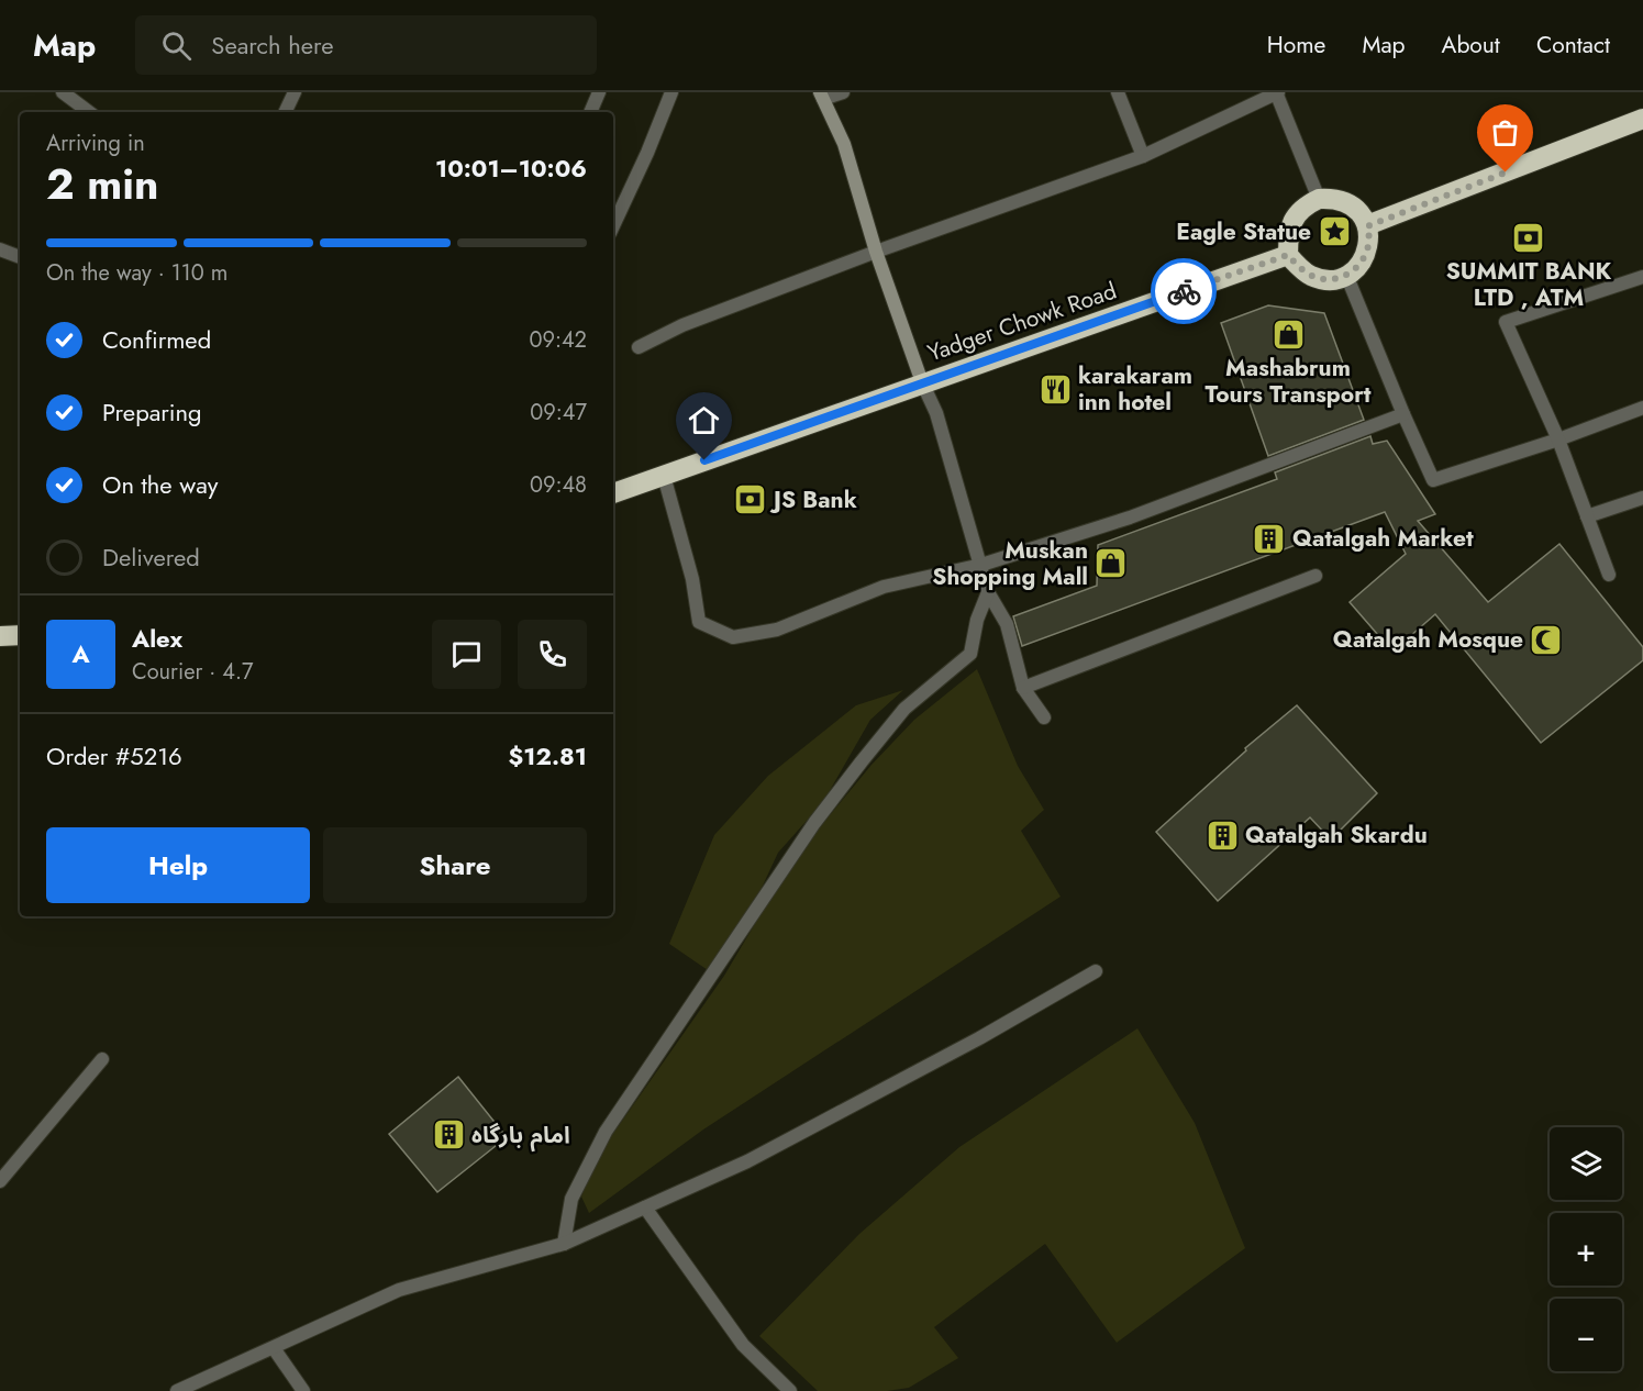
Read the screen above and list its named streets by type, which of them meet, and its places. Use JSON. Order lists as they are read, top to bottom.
{
  "streets": {
    "highway": ["Yadger Chowk Road"]
  },
  "places": {
    "place": ["Eagle Statue"],
    "bank": ["SUMMIT BANK LTD , ATM", "JS Bank"],
    "shop": ["Mashabrum Tours Transport", "Muskan Shopping Mall"],
    "restaurant": ["karakaram inn hotel"],
    "building": ["Qatalgah Market", "Qatalgah Skardu", "امام بارگاہ"],
    "mosque": ["Qatalgah Mosque"]
  },
  "page": {
    "header": "Map",
    "search": "Search here",
    "nav": [
      "Home",
      "Map",
      "About",
      "Contact"
    ],
    "heading": ["2 min", "Arriving in", "10:01–10:06"],
    "panel": [
      "Alex",
      "Courier · 4.7",
      "Order #5216",
      "$12.81"
    ],
    "bar": "On the way · 110 m",
    "list": [
      ["Confirmed", "09:42"],
      ["Preparing", "09:47"],
      ["On the way", "09:48"],
      "Delivered"
    ],
    "round": "A",
    "buttons": ["Help", "Share"],
    "map_buttons": ["+", "−"]
  }
}
